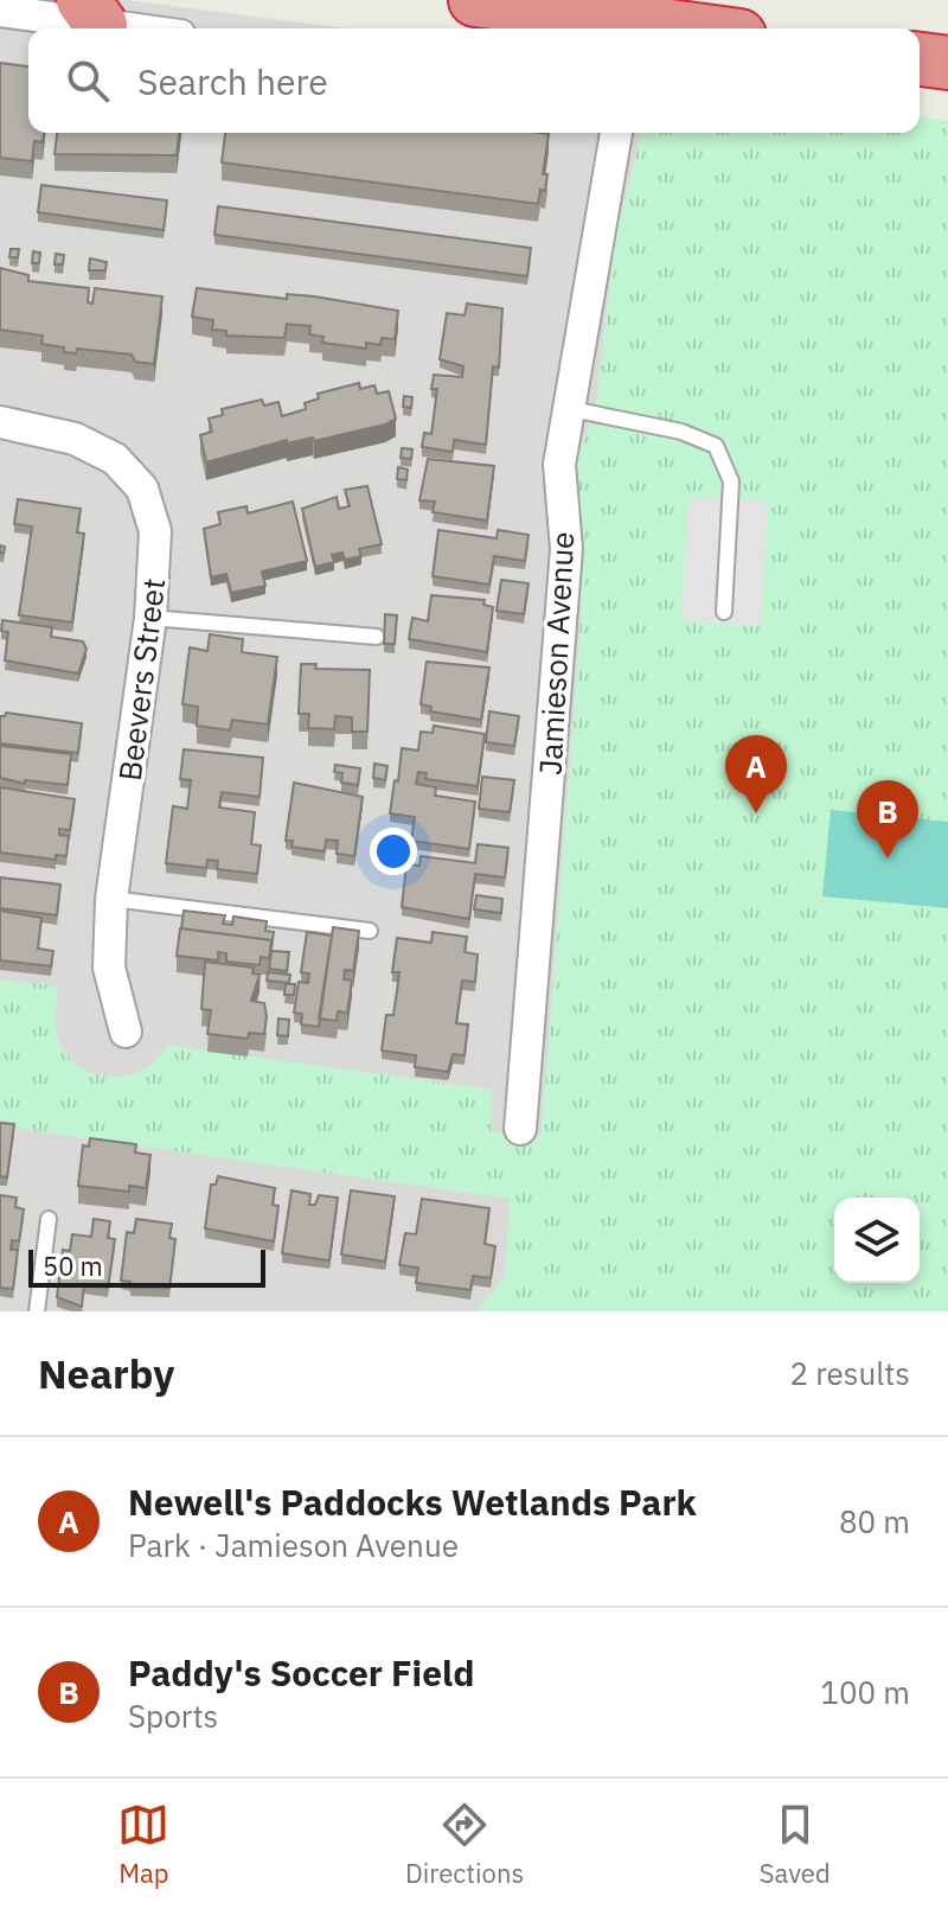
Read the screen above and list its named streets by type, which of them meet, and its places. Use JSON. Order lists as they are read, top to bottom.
{
  "streets": {
    "street": ["Jamieson Avenue", "Beevers Street"]
  },
  "scale_bar": "50 m",
  "page": {
    "search": "Search here",
    "pins": ["A", "B"],
    "scale": "50 m",
    "heading": ["Nearby", "2 results"],
    "list": [
      {
        "mark": "A",
        "name": "Newell's Paddocks Wetlands Park",
        "note": "Park · Jamieson Avenue",
        "value": "80 m"
      },
      {
        "mark": "B",
        "name": "Paddy's Soccer Field",
        "note": "Sports",
        "value": "100 m"
      }
    ],
    "nav": ["Map", "Directions", "Saved"]
  }
}
